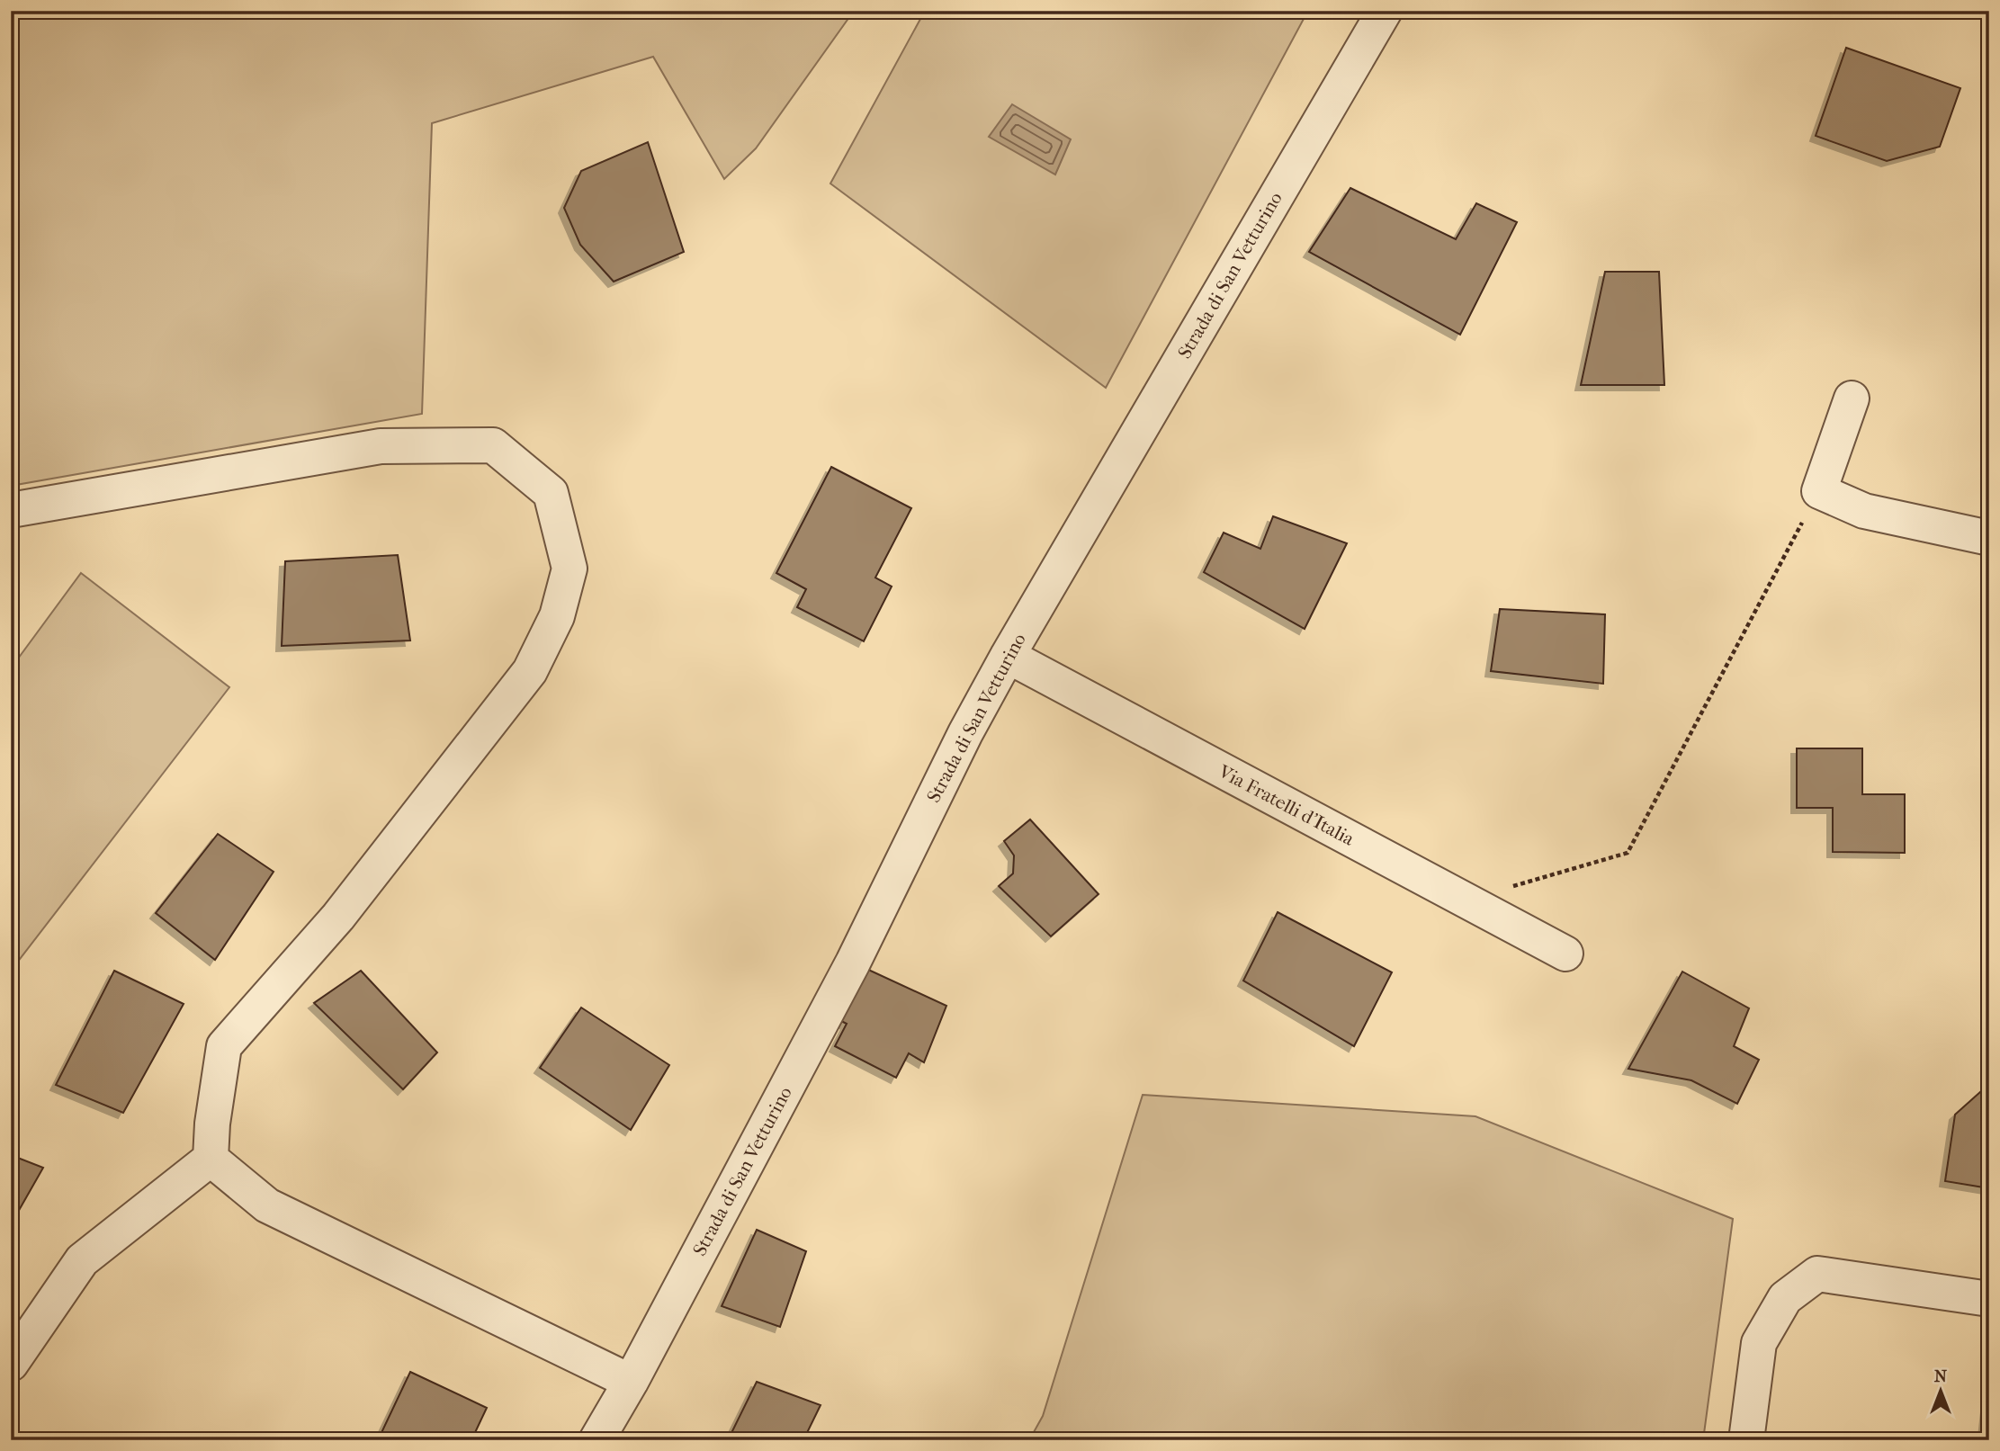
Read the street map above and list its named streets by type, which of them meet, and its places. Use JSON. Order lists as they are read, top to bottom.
{
  "streets": {
    "street": ["Strada di San Vetturino", "Via Fratelli d'Italia"]
  },
  "crossings": [
    ["Strada di San Vetturino", "Via Fratelli d'Italia"]
  ],
  "north": "top"
}
